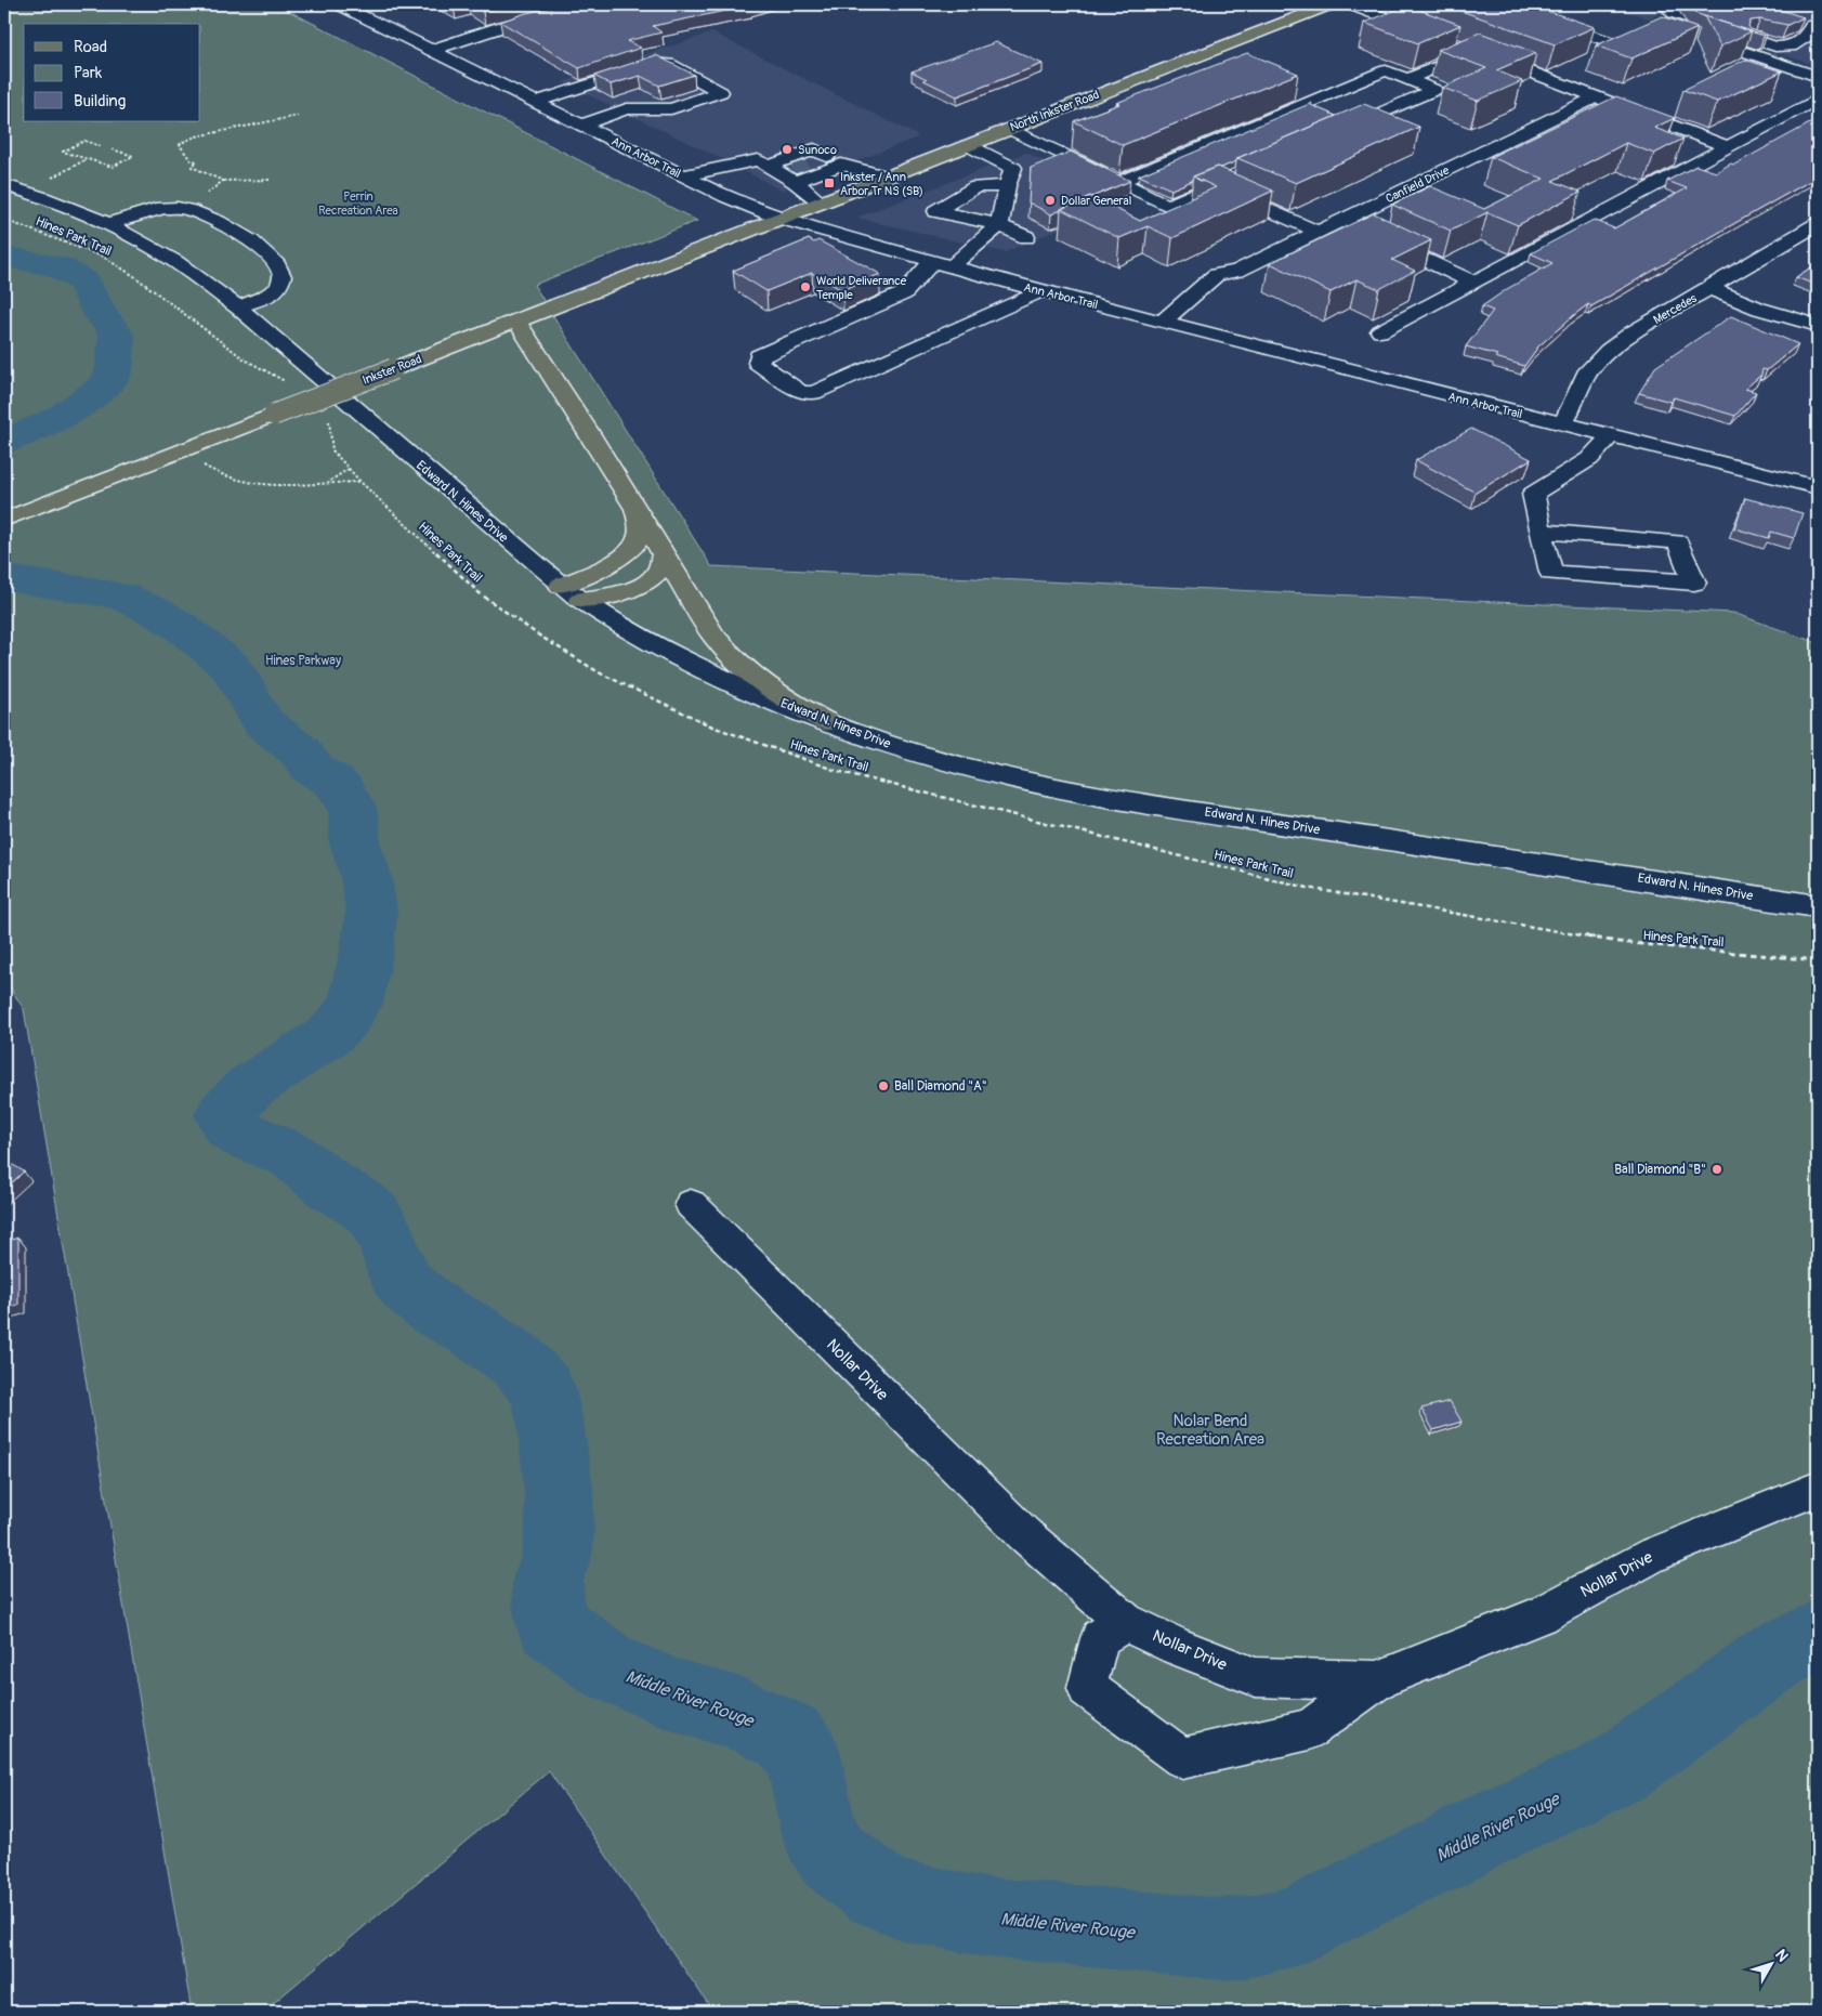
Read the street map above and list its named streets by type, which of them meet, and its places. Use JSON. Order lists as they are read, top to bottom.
{
  "streets": {
    "main road": ["North Inkster Road", "Inkster Road"],
    "street": [
      "Ann Arbor Trail",
      "Canfield Drive",
      "Mercedes",
      "Edward N. Hines Drive",
      "Nollar Drive"
    ],
    "path": ["Hines Park Trail"]
  },
  "crossings": [
    ["North Inkster Road", "Ann Arbor Trail"],
    ["North Inkster Road", "Inkster Road"],
    ["Ann Arbor Trail", "Canfield Drive"],
    ["Ann Arbor Trail", "Mercedes"],
    ["Ann Arbor Trail", "Inkster Road"]
  ],
  "water": ["Middle River Rouge"],
  "parks": ["Perrin Recreation Area", "Hines Parkway", "Nolar Bend Recreation Area"],
  "places": {
    "other": [
      "Sunoco",
      "Dollar General",
      "World Deliverance Temple",
      "Ball Diamond \"A\"",
      "Ball Diamond \"B\""
    ],
    "transit": ["Inkster / Ann Arbor Tr NS (SB)"]
  },
  "legend": ["Road", "Park", "Building"],
  "north": "top right"
}
